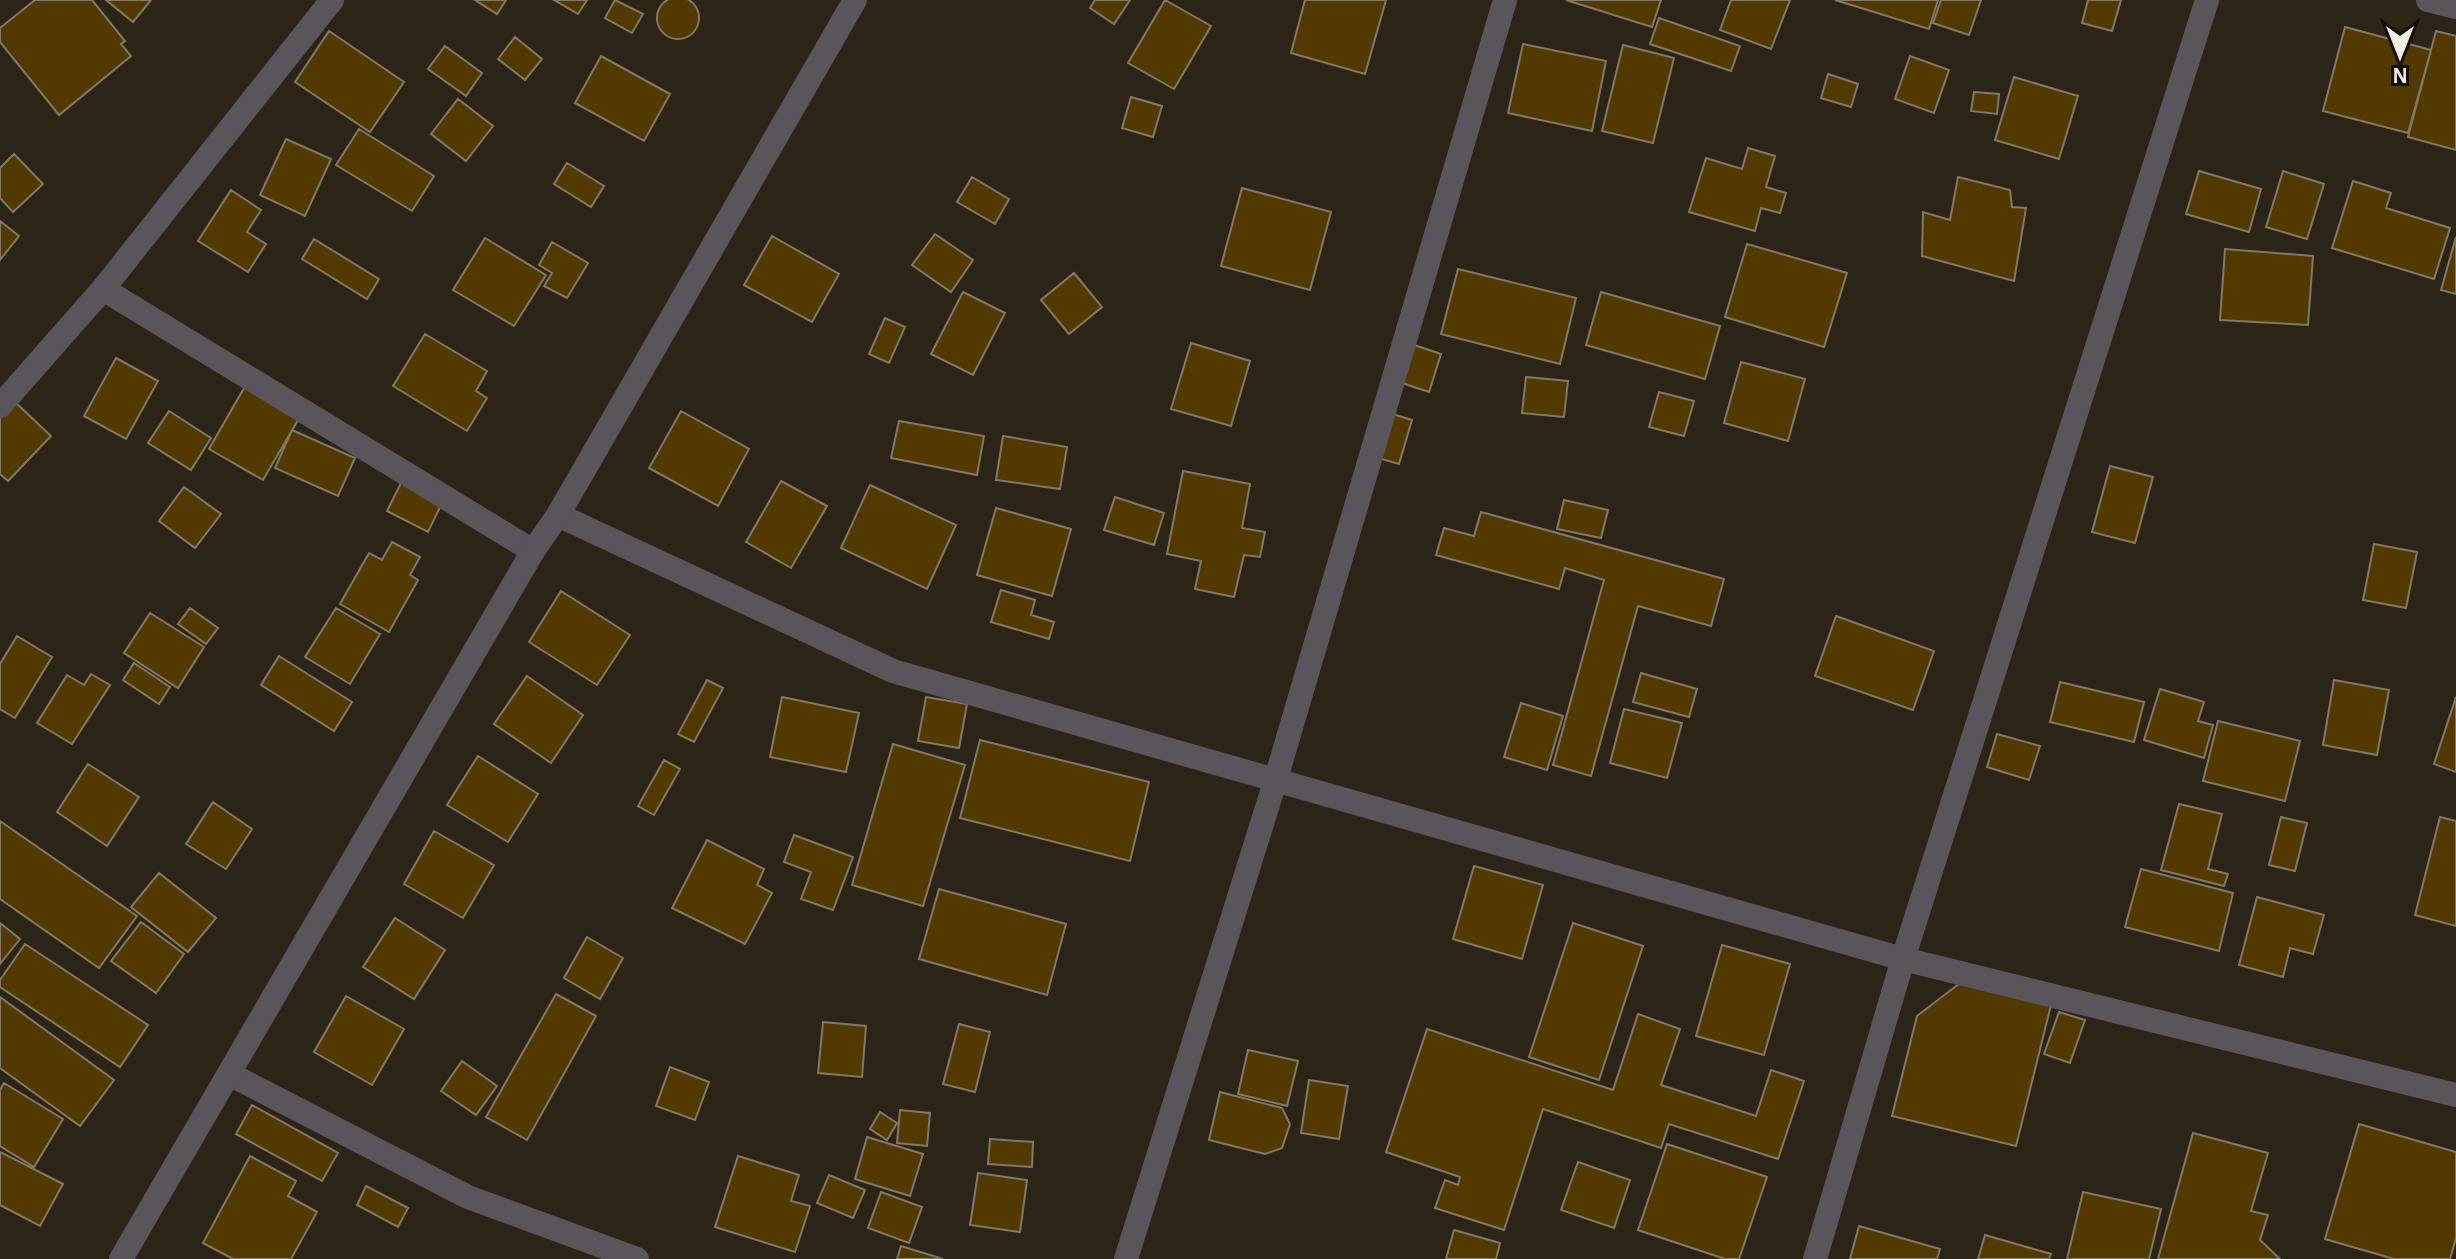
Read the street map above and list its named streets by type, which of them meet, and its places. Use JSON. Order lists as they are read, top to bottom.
{
  "north": "bottom"
}
